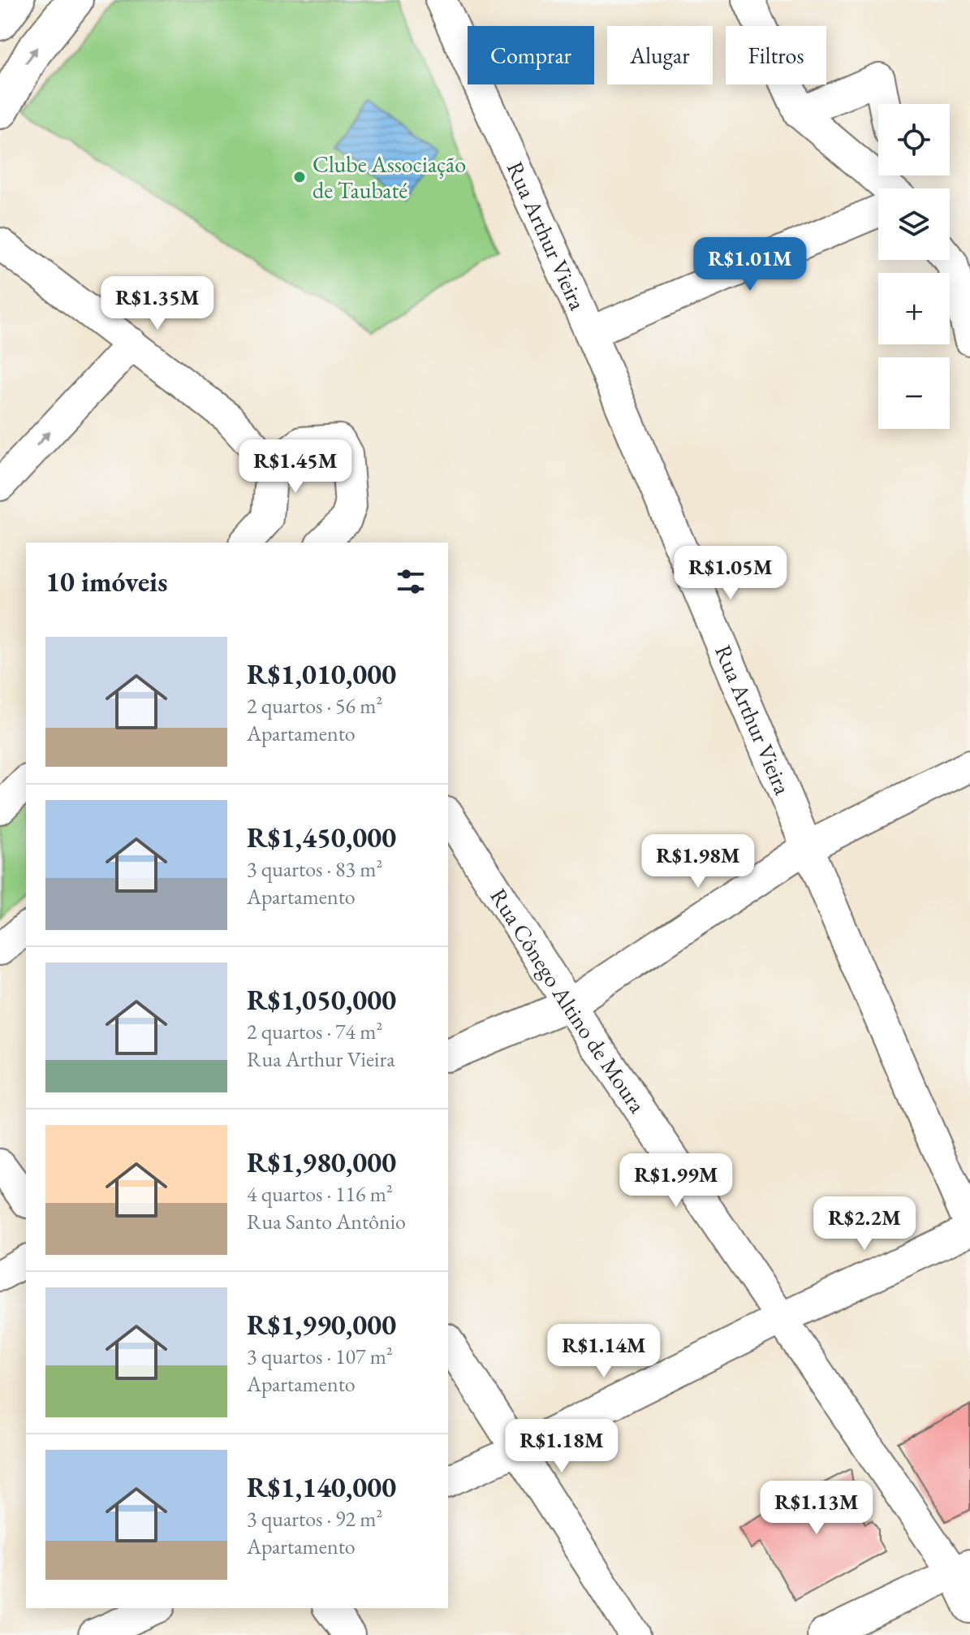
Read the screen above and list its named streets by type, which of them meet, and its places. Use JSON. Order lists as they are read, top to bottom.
{
  "streets": {
    "street": ["Rua Arthur Vieira", "Rua Cônego Altino de Moura"]
  },
  "places": ["Clube Associação de Taubaté"],
  "page": {
    "chip": ["Comprar", "Alugar", "Filtros"],
    "map_buttons": ["+", "−"],
    "price": [
      "R$1.01M",
      "R$1.35M",
      "R$1.45M",
      "R$1.05M",
      "R$1.98M",
      "R$1.99M",
      "R$2.2M",
      "R$1.14M",
      "R$1.18M",
      "R$1.13M"
    ],
    "heading": "10 imóveis",
    "list": [
      {
        "name": "R$1,010,000",
        "note": "2 quartos · 56 m² · Apartamento"
      },
      {
        "name": "R$1,450,000",
        "note": "3 quartos · 83 m² · Apartamento"
      },
      {
        "name": "R$1,050,000",
        "note": "2 quartos · 74 m² · Rua Arthur Vieira"
      },
      {
        "name": "R$1,980,000",
        "note": "4 quartos · 116 m² · Rua Santo Antônio"
      },
      {
        "name": "R$1,990,000",
        "note": "3 quartos · 107 m² · Apartamento"
      },
      {
        "name": "R$1,140,000",
        "note": "3 quartos · 92 m² · Apartamento"
      }
    ]
  }
}
